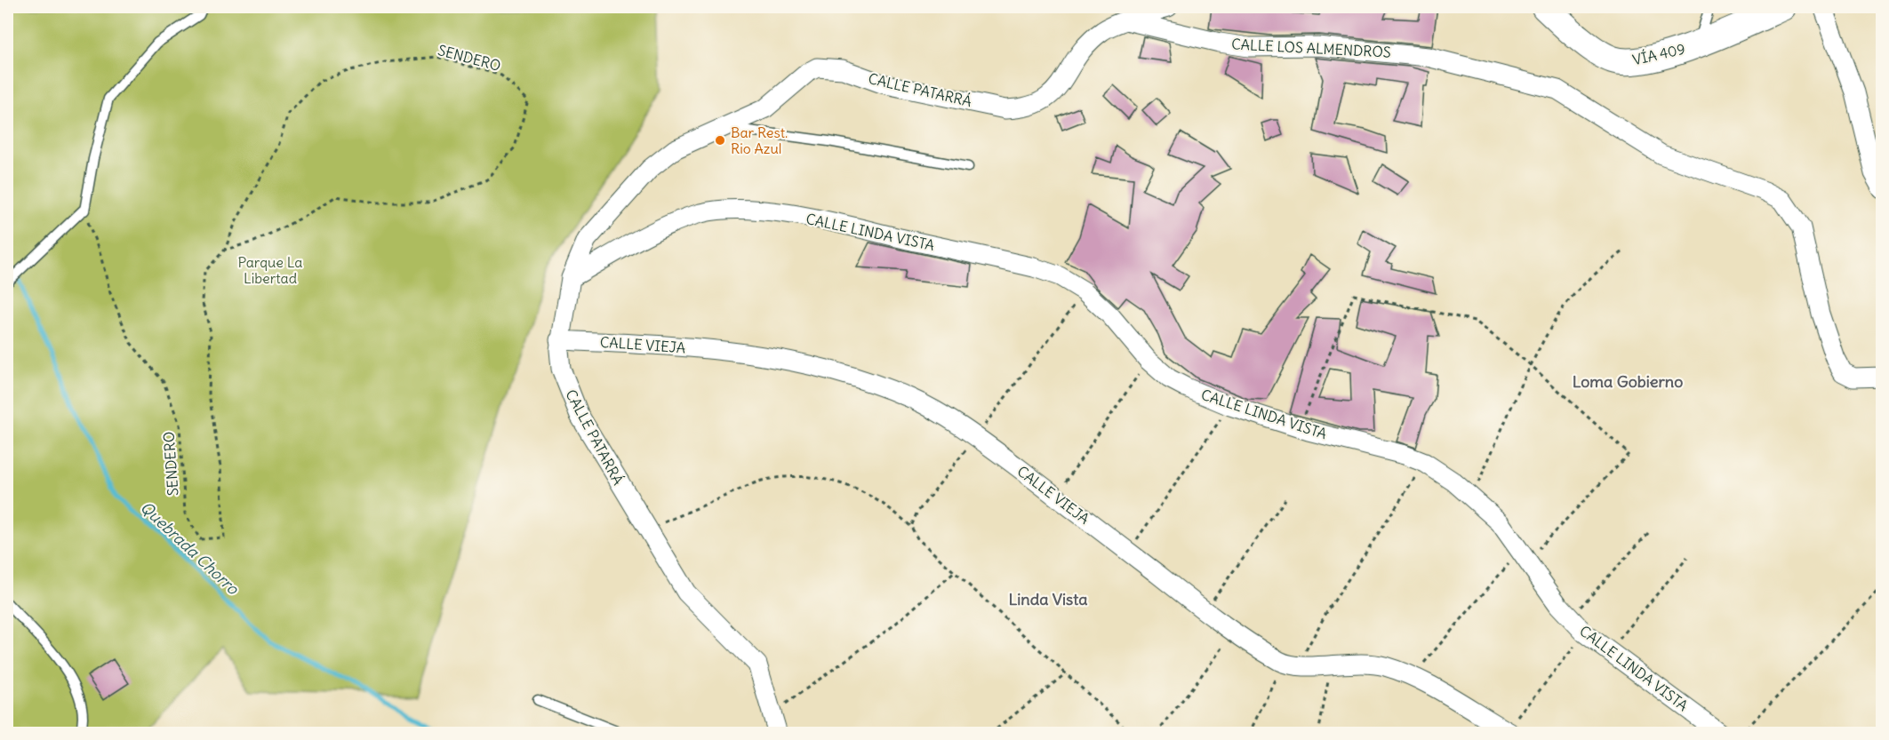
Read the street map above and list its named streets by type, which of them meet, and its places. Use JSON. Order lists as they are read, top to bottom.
{
  "streets": {
    "street": [
      "CALLE LOS ALMENDROS",
      "VÍA 409",
      "CALLE PATARRÁ",
      "CALLE LINDA VISTA",
      "CALLE VIEJA"
    ],
    "path": ["SENDERO"]
  },
  "crossings": [
    ["CALLE LOS ALMENDROS", "CALLE PATARRÁ"],
    ["CALLE PATARRÁ", "CALLE LINDA VISTA"],
    ["CALLE PATARRÁ", "CALLE VIEJA"]
  ],
  "districts": ["Loma Gobierno", "Linda Vista"],
  "water": ["Quebrada Chorro"],
  "parks": ["Parque La Libertad"],
  "places": ["Bar Rest. Rio Azul"]
}
